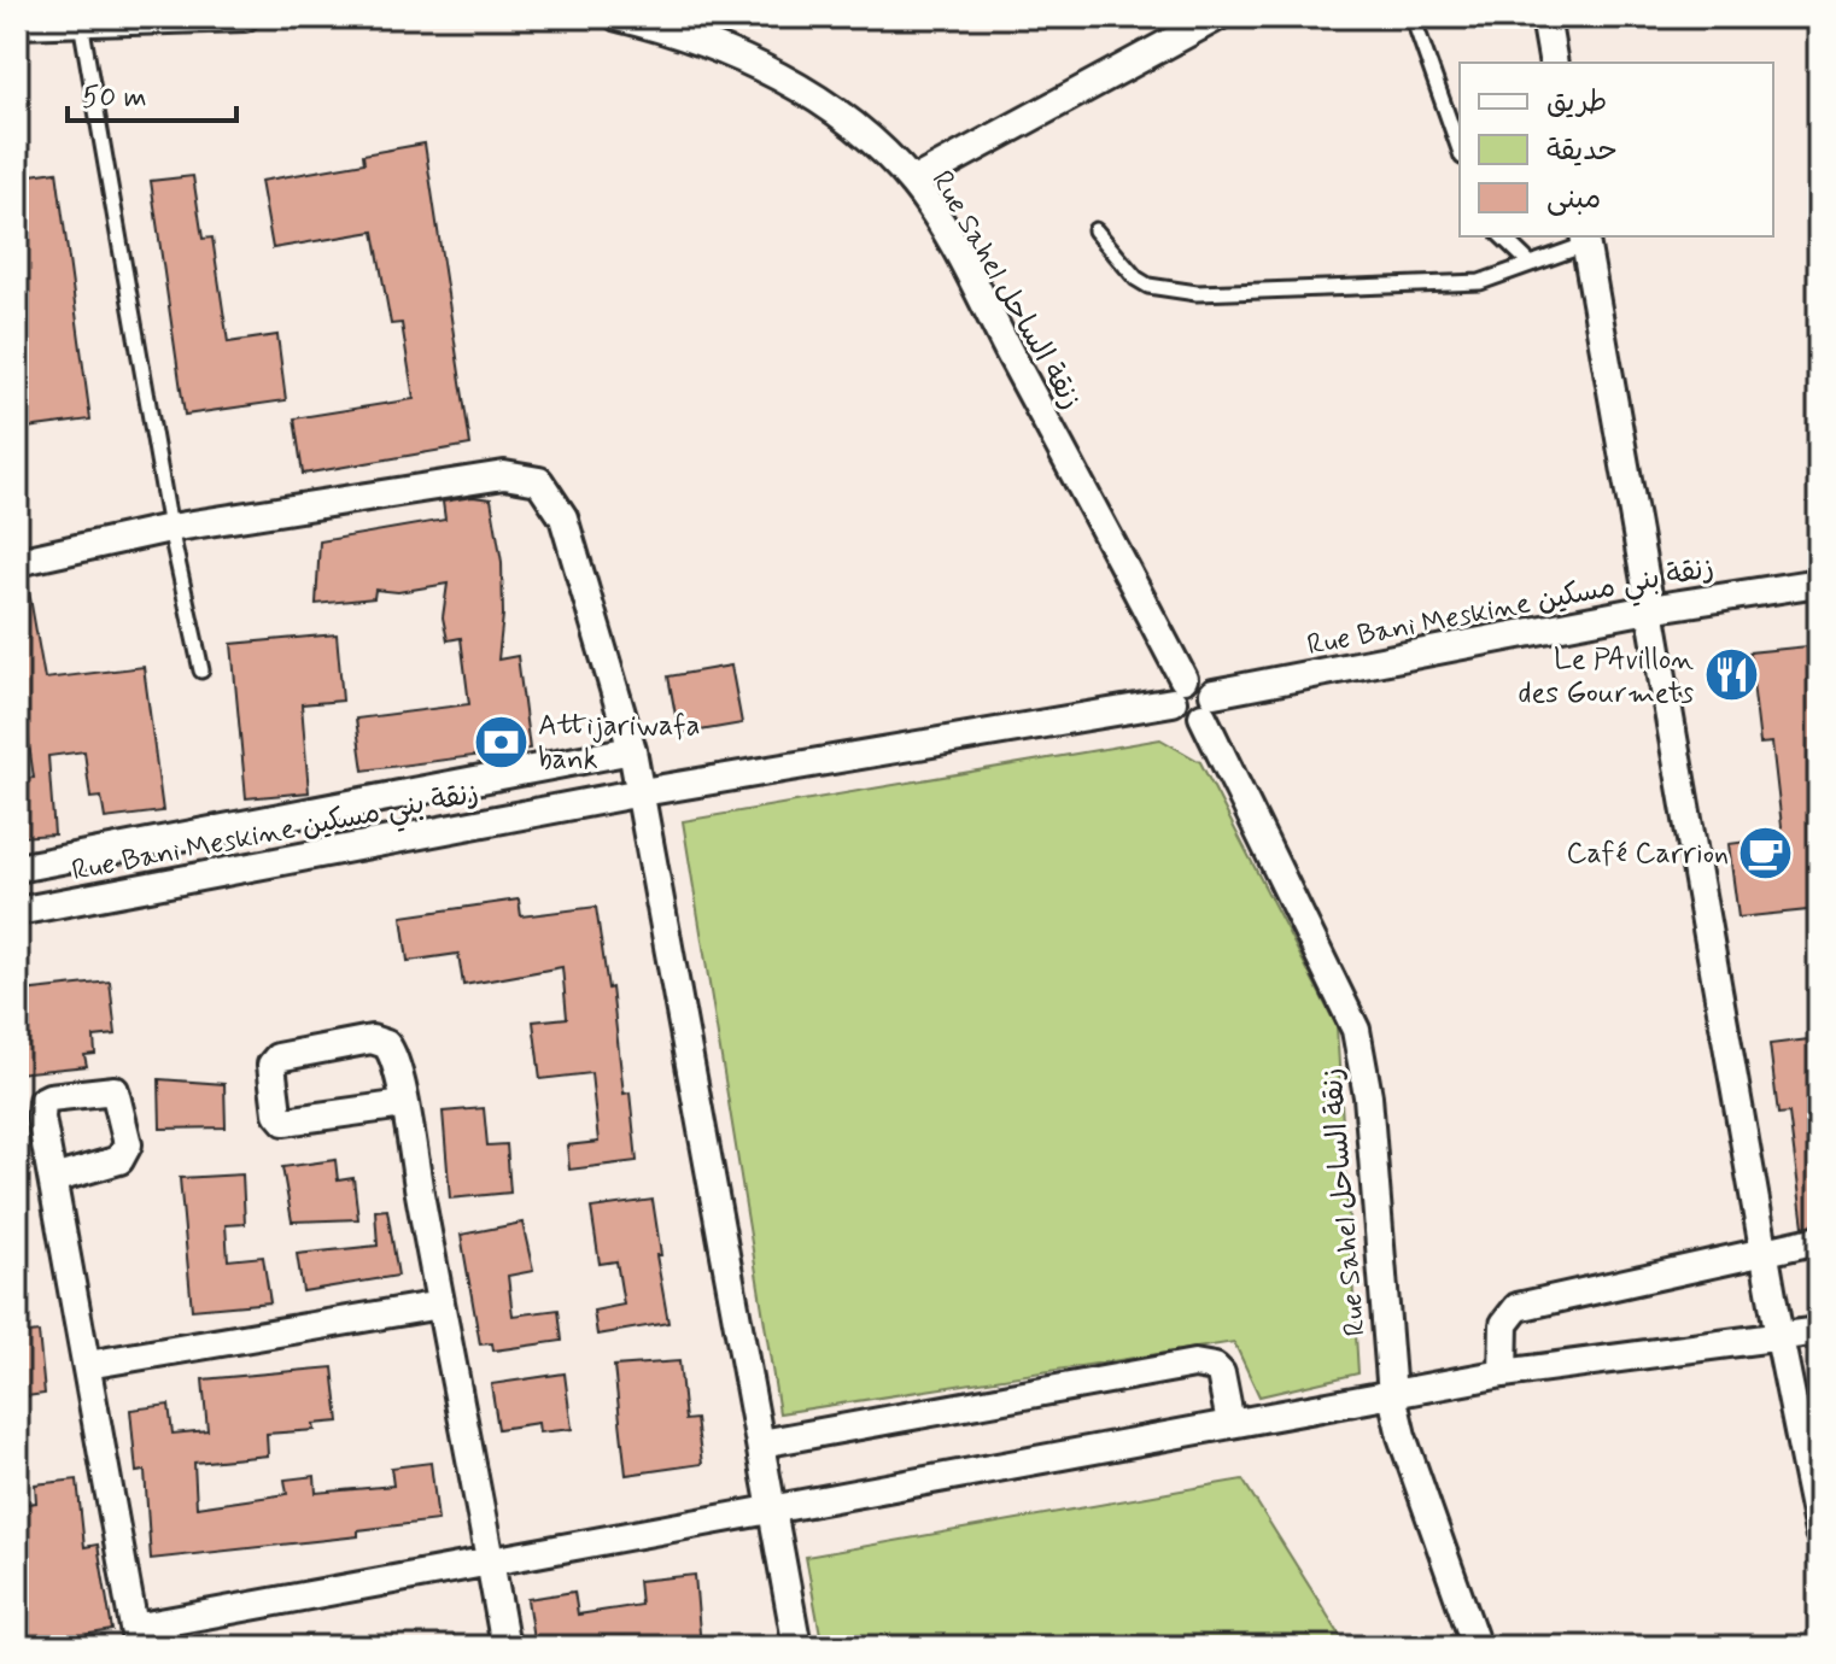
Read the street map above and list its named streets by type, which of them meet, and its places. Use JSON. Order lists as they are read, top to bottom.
{
  "streets": {
    "street": ["Rue Sahel زنقة الساحل", "Rue Bani Meskine زنقة بني مسكين"]
  },
  "crossings": [
    ["Rue Sahel زنقة الساحل", "Rue Bani Meskine زنقة بني مسكين"]
  ],
  "places": {
    "restaurant": ["Le PAvillon des Gourmets"],
    "bank": ["Attijariwafa bank"],
    "cafe": ["Café Carrion"]
  },
  "legend": ["طريق", "حديقة", "مبنى"],
  "scale_bar": "50 m"
}
